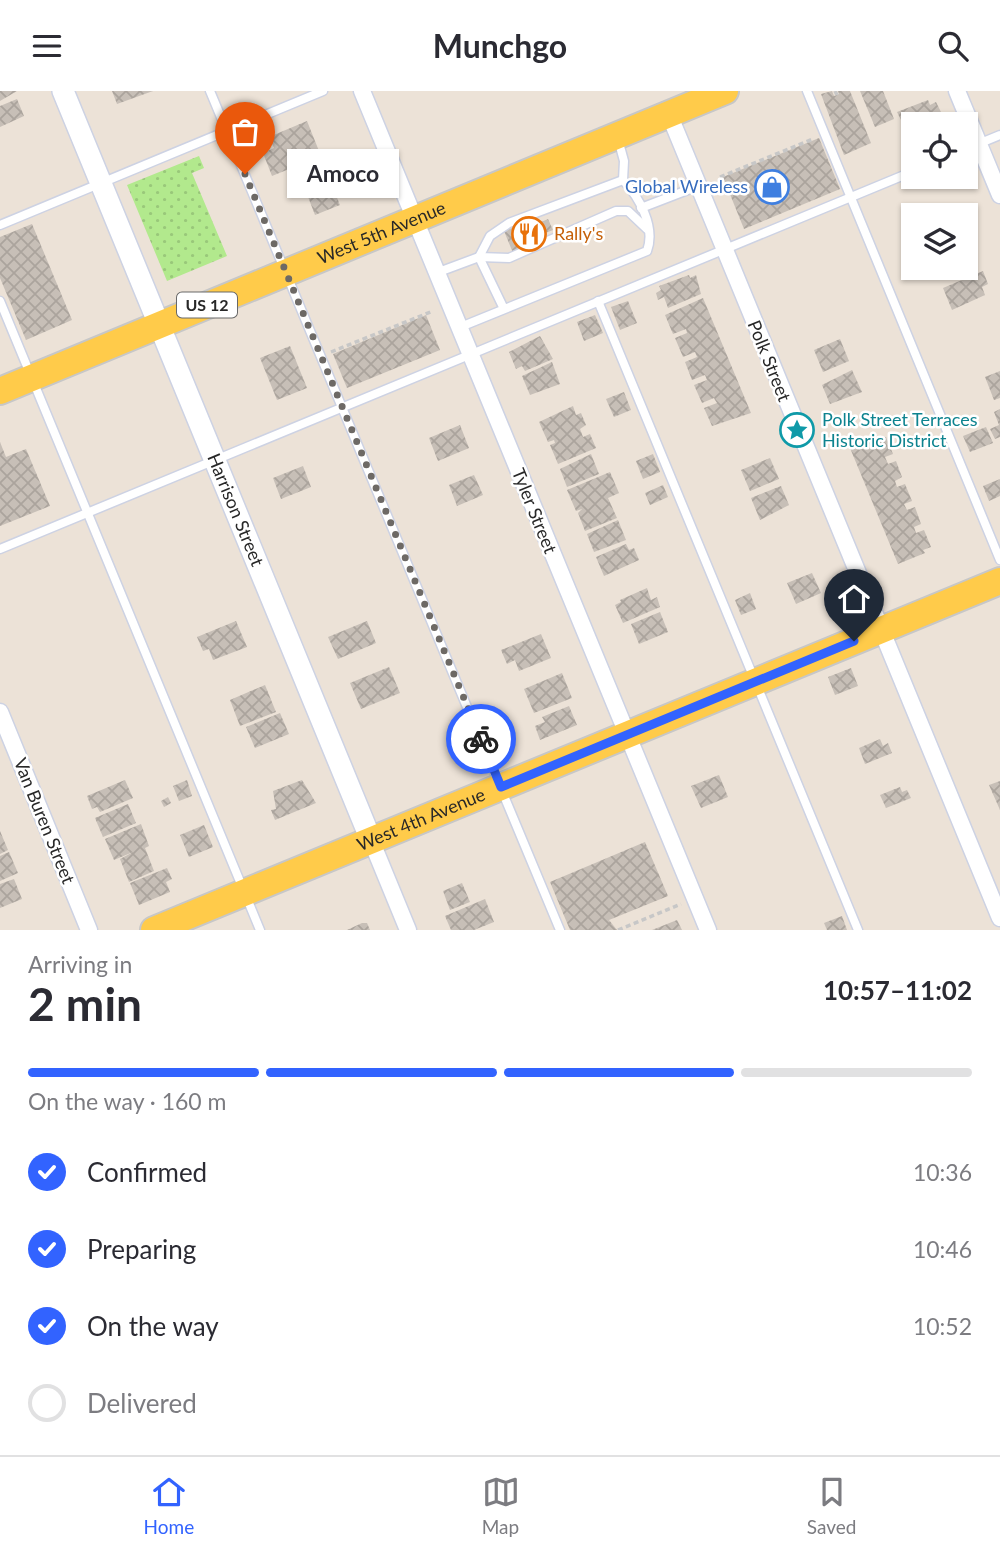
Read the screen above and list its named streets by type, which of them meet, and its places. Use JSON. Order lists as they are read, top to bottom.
{
  "streets": {
    "main road": ["West 5th Avenue", "US 12", "West 4th Avenue"],
    "street": [
      "Polk Street",
      "Harrison Street",
      "Tyler Street",
      "Van Buren Street"
    ]
  },
  "crossings": [
    ["West 5th Avenue", "Polk Street"],
    ["West 5th Avenue", "Harrison Street"],
    ["West 5th Avenue", "Tyler Street"],
    ["Polk Street", "West 4th Avenue"],
    ["Harrison Street", "West 4th Avenue"],
    ["Tyler Street", "West 4th Avenue"]
  ],
  "places": {
    "other": ["Amoco"],
    "shop": ["Global Wireless"],
    "restaurant": ["Rally's"],
    "place": ["Polk Street Terraces Historic District"]
  },
  "page": {
    "header": "Munchgo",
    "bubble": "Amoco",
    "heading": ["2 min", "Arriving in", "10:57–11:02"],
    "bar": "On the way · 160 m",
    "list": [
      ["Confirmed", "10:36"],
      ["Preparing", "10:46"],
      ["On the way", "10:52"],
      "Delivered"
    ],
    "tabs": ["Home", "Map", "Saved"]
  }
}
